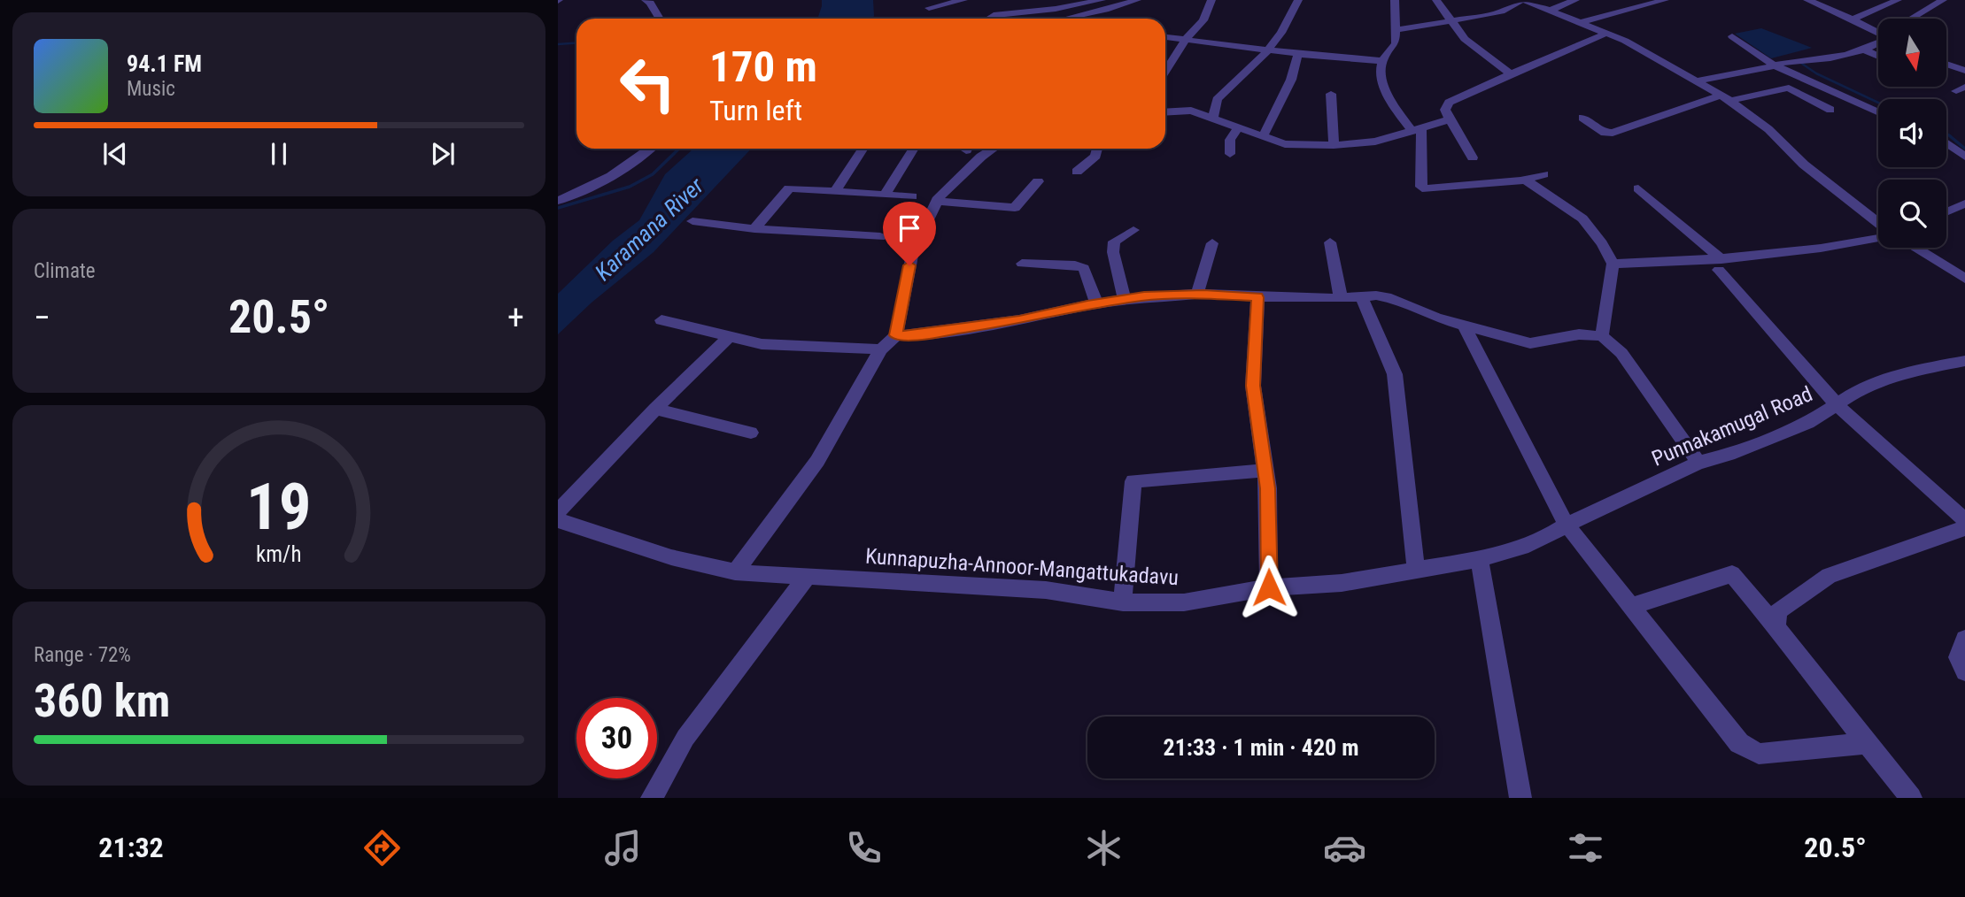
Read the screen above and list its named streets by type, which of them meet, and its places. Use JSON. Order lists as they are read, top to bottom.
{
  "streets": {
    "street": ["Punnakamugal Road", "Kunnapuzha-Annoor-Mangattukadavu"]
  },
  "crossings": [
    ["Punnakamugal Road", "Kunnapuzha-Annoor-Mangattukadavu"]
  ],
  "water": ["Karamana River"],
  "north": "bottom",
  "page": {
    "turn": ["170 m", "Turn left"],
    "song": ["94.1 FM", "Music"],
    "tile": [
      "Climate",
      ["Range · 72%", "360 km"]
    ],
    "heat": ["−", "20.5°", "+"],
    "limit": "30",
    "trip": "21:33 · 1 min · 420 m",
    "tabs": ["21:32", "20.5°"],
    "gauge": ["19", "km/h"]
  }
}
